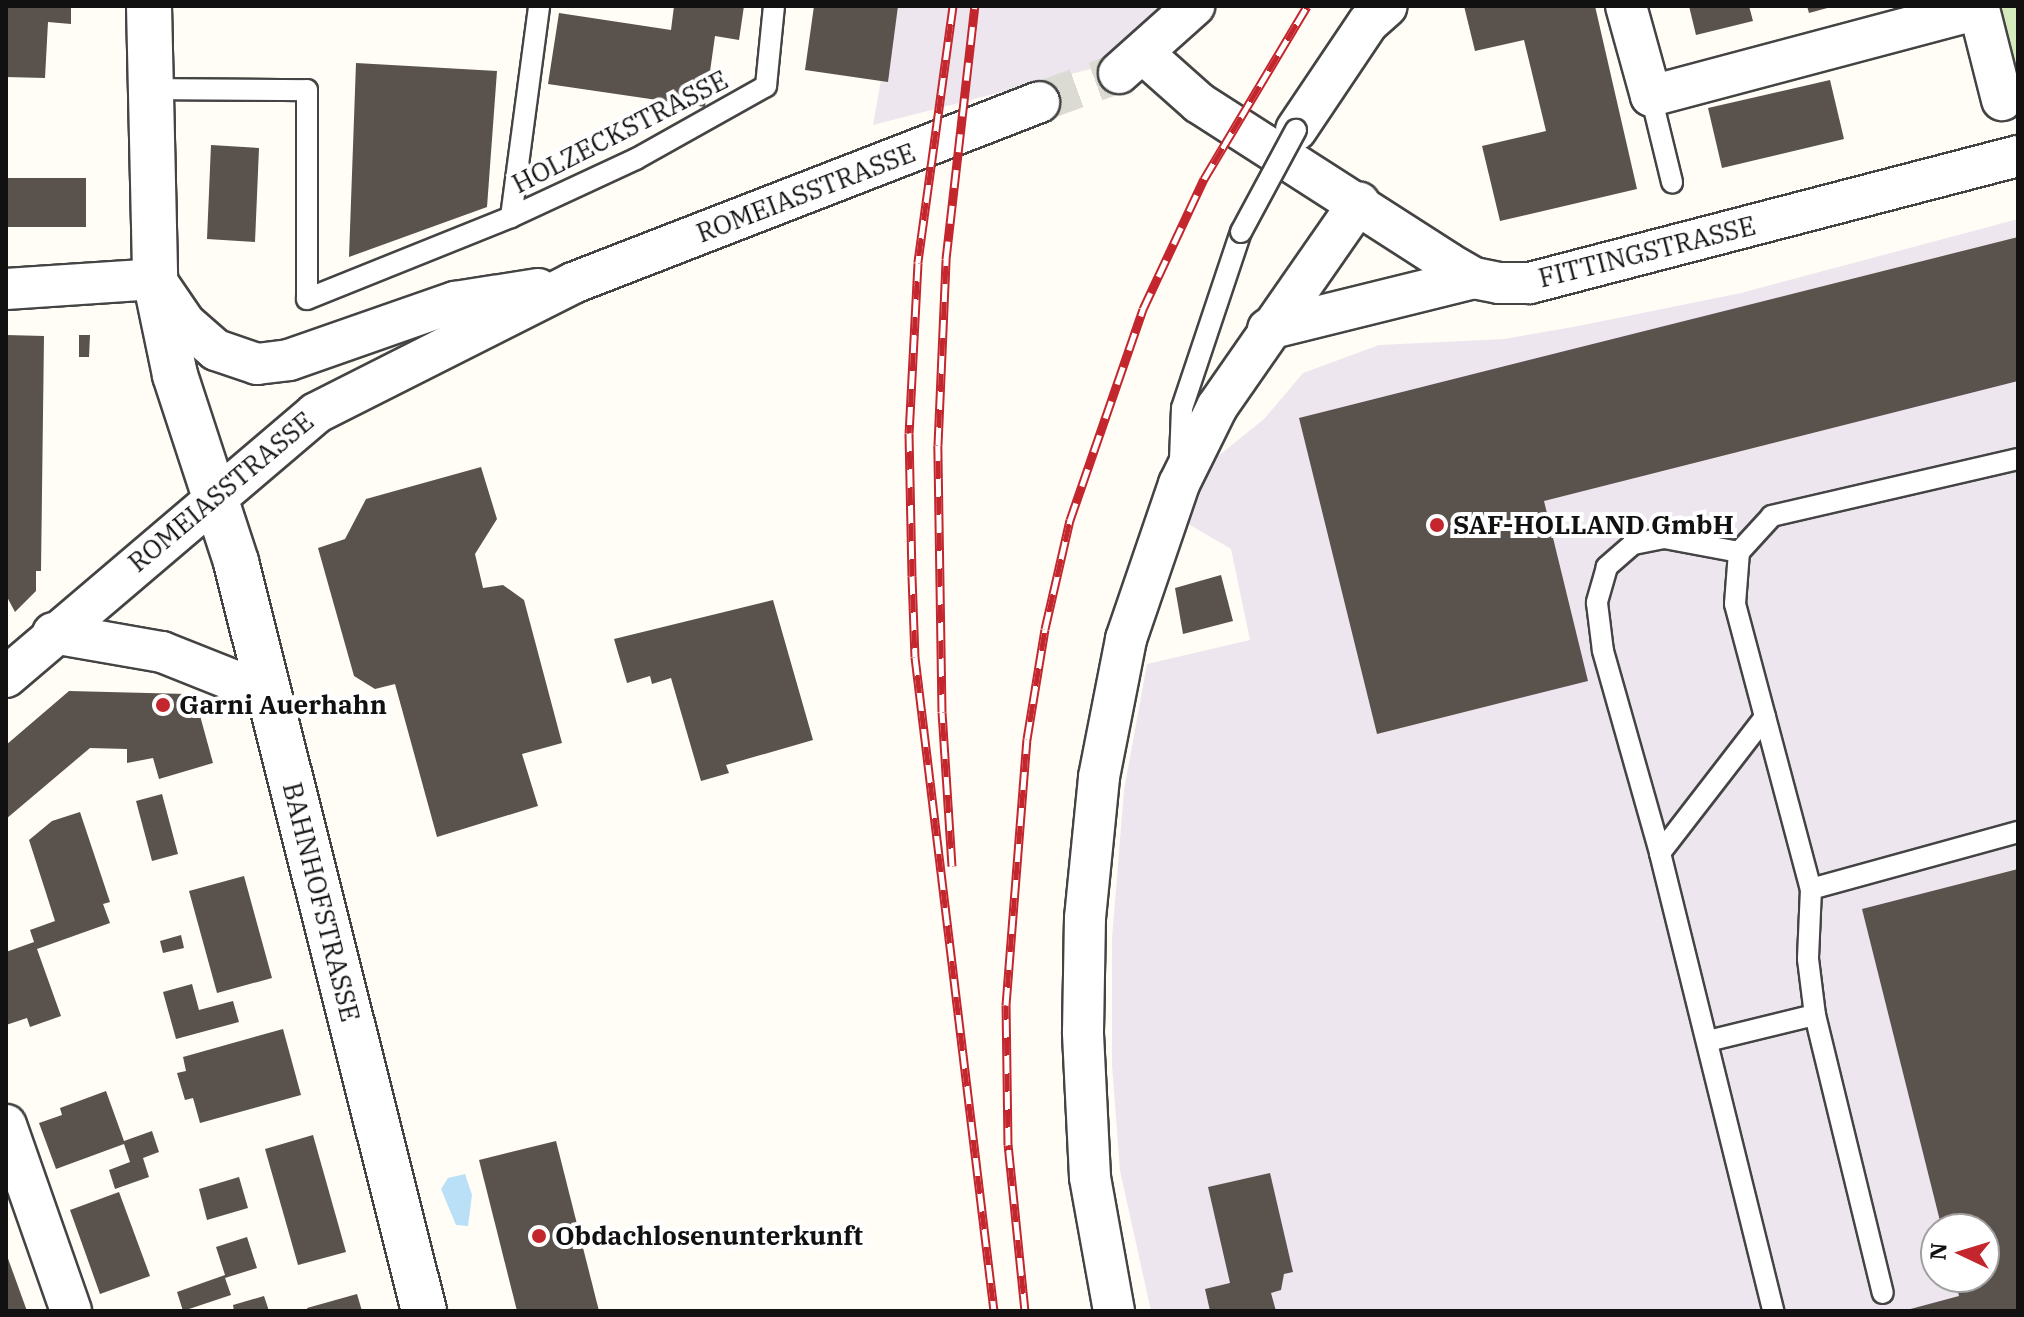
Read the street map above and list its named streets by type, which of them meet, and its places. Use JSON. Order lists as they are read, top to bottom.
{
  "streets": {
    "street": ["ROMEIASSTRASSE", "FITTINGSTRASSE", "BAHNHOFSTRASSE"],
    "lane": ["HOLZECKSTRASSE"]
  },
  "crossings": [
    ["ROMEIASSTRASSE", "BAHNHOFSTRASSE"]
  ],
  "places": ["SAF-HOLLAND GmbH", "Garni Auerhahn", "Obdachlosenunterkunft"],
  "north": "left"
}
